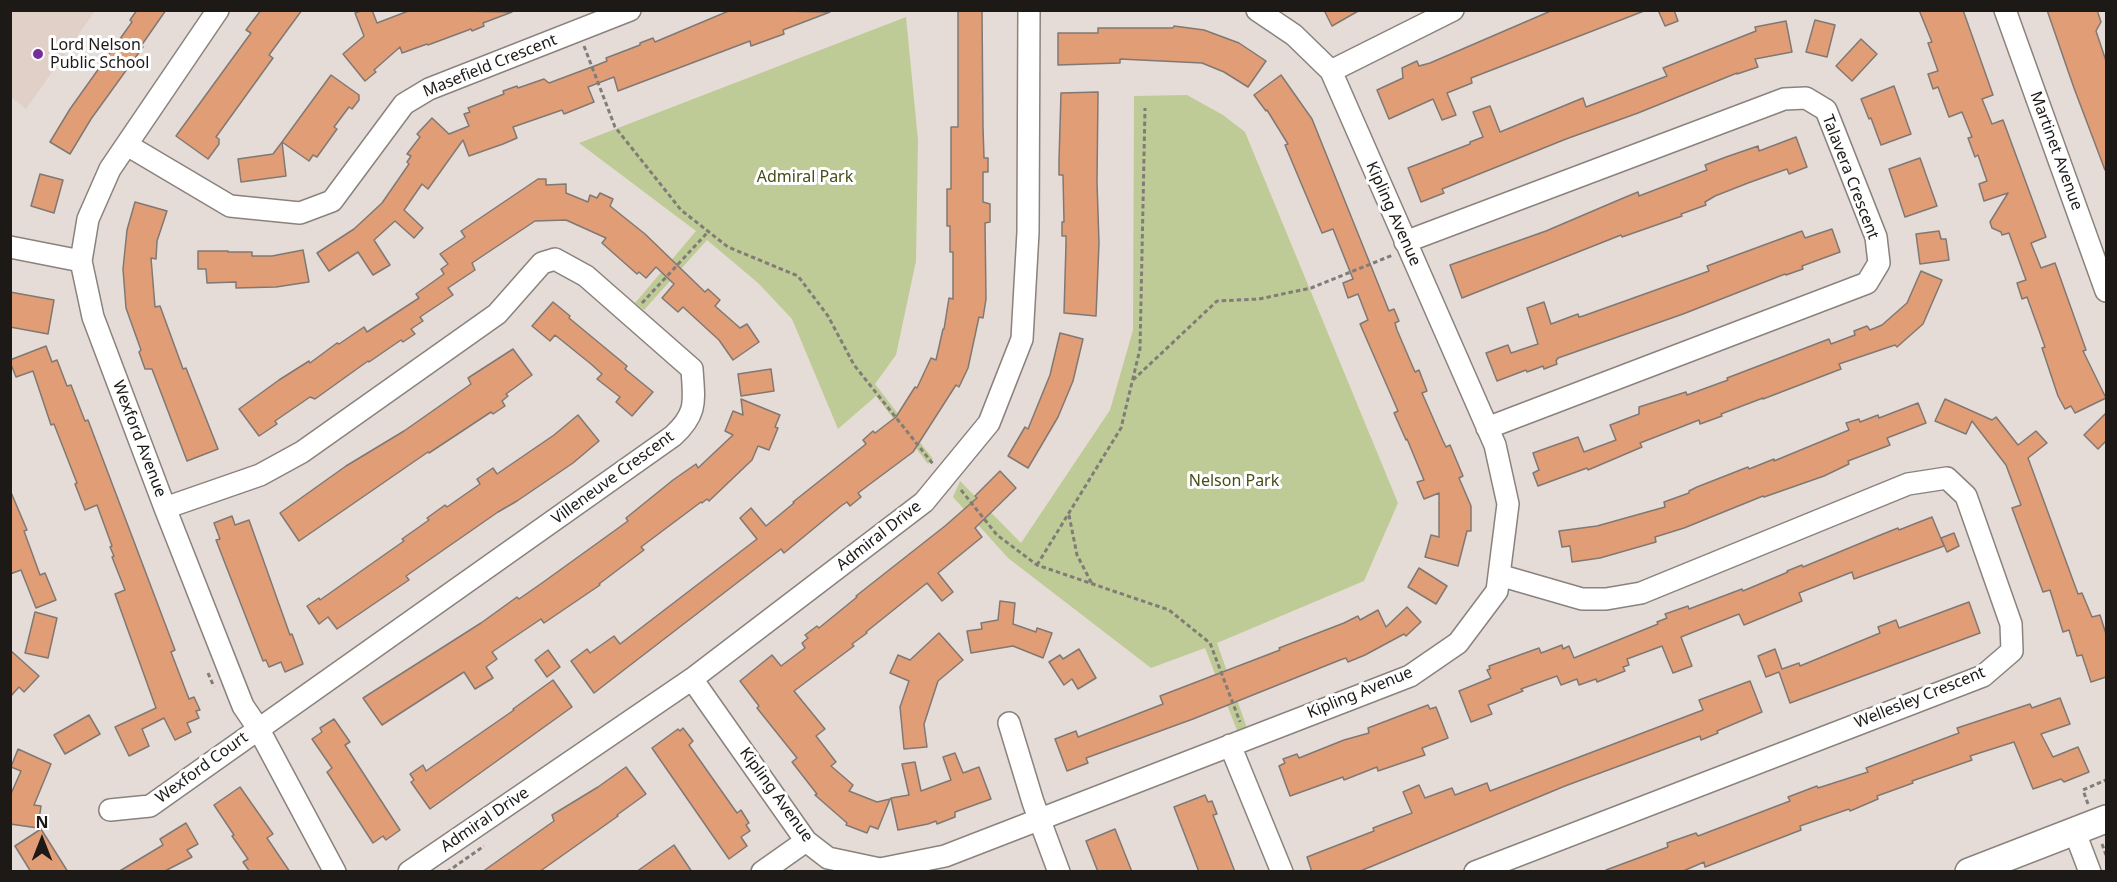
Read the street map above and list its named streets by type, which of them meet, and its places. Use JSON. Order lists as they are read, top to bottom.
{
  "streets": {
    "street": [
      "Masefield Crescent",
      "Martinet Avenue",
      "Talavera Crescent",
      "Kipling Avenue",
      "Wexford Avenue",
      "Villeneuve Crescent",
      "Admiral Drive",
      "Wellesley Crescent",
      "Wexford Court"
    ]
  },
  "crossings": [
    ["Masefield Crescent", "Wexford Avenue"],
    ["Talavera Crescent", "Kipling Avenue"],
    ["Kipling Avenue", "Admiral Drive"],
    ["Kipling Avenue", "Wellesley Crescent"],
    ["Wexford Avenue", "Villeneuve Crescent"],
    ["Wexford Avenue", "Wexford Court"],
    ["Villeneuve Crescent", "Wexford Court"]
  ],
  "parks": ["Admiral Park", "Nelson Park"],
  "places": ["Lord Nelson Public School"],
  "north": "top"
}
